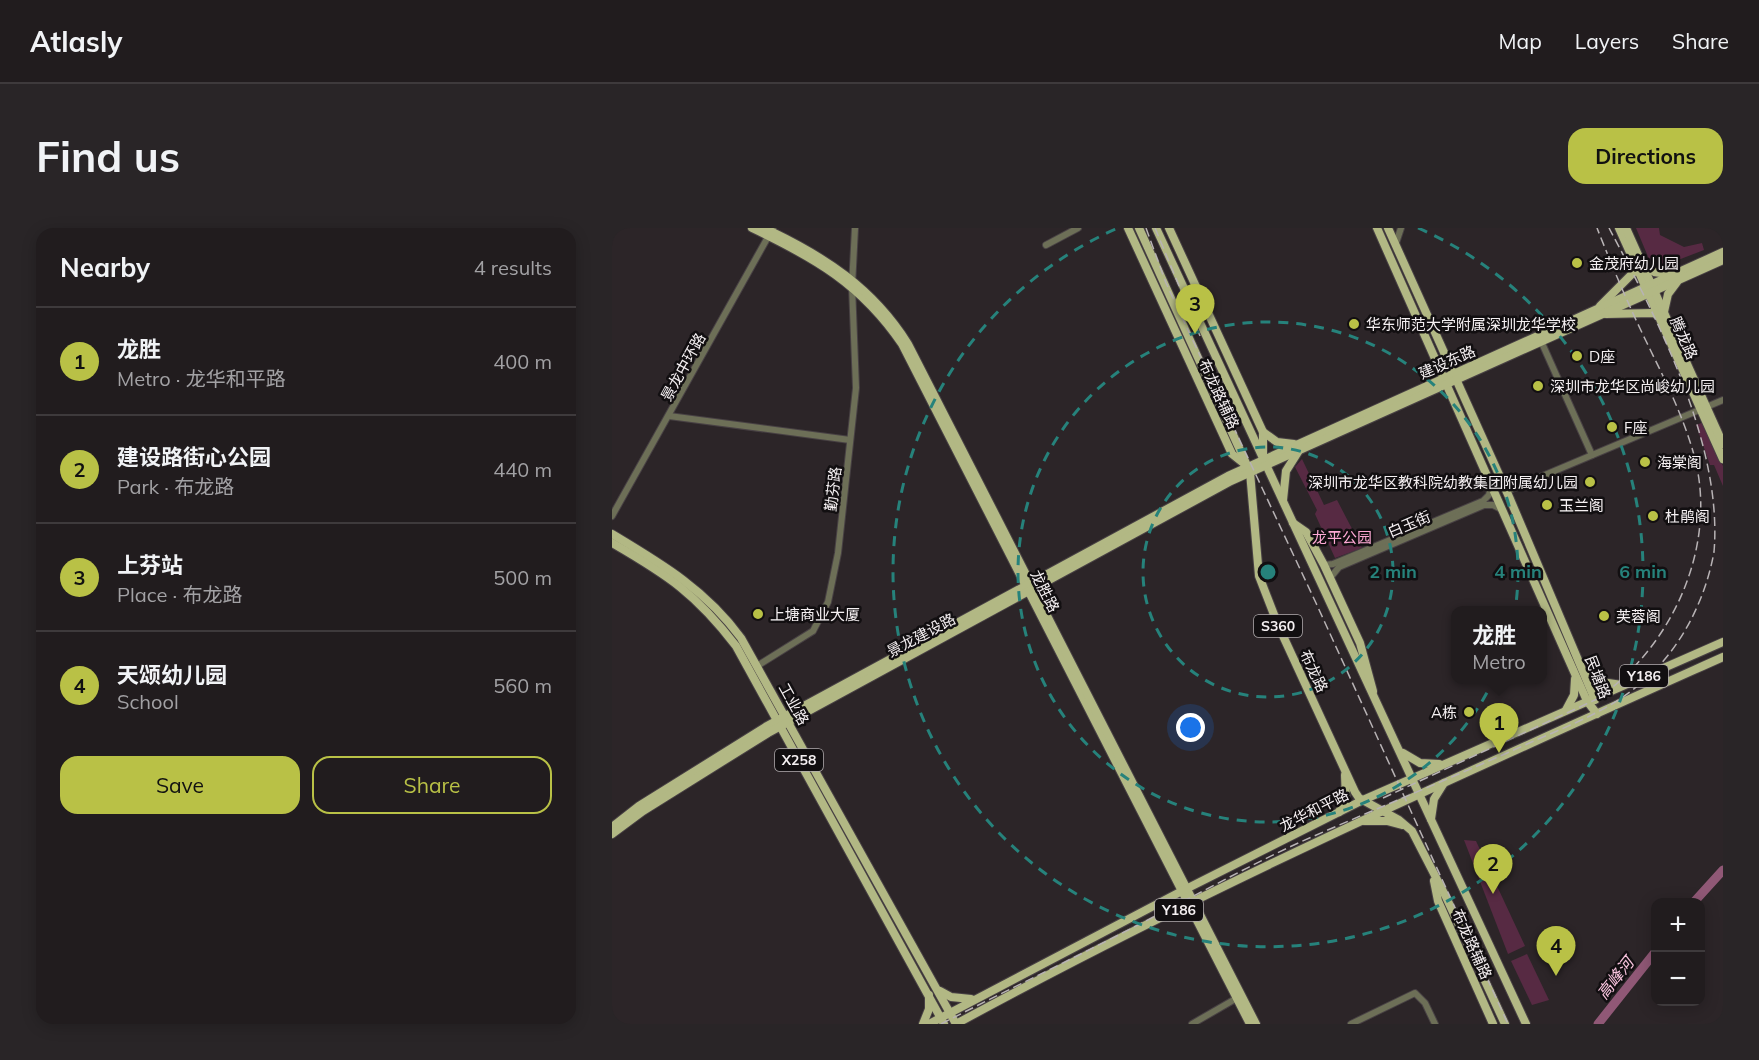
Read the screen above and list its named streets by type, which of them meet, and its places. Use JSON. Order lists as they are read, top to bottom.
{
  "streets": {
    "main road": [
      "腾龙路",
      "建设东路",
      "布龙路辅路",
      "龙胜路",
      "S360",
      "景龙建设路",
      "布龙路",
      "Y186",
      "民塘路",
      "工业路",
      "X258",
      "龙华和平路"
    ],
    "street": ["景龙中环路", "勤芬路", "白玉街"]
  },
  "crossings": [
    ["腾龙路", "建设东路"],
    ["建设东路", "布龙路辅路"],
    ["建设东路", "景龙建设路"],
    ["建设东路", "布龙路"],
    ["建设东路", "民塘路"],
    ["景龙中环路", "龙胜路"],
    ["布龙路辅路", "景龙建设路"],
    ["布龙路辅路", "布龙路"],
    ["勤芬路", "龙胜路"],
    ["勤芬路", "工业路"],
    ["白玉街", "民塘路"],
    ["龙胜路", "景龙建设路"],
    ["龙胜路", "龙华和平路"],
    ["景龙建设路", "布龙路"],
    ["景龙建设路", "工业路"],
    ["布龙路", "龙华和平路"],
    ["民塘路", "龙华和平路"],
    ["工业路", "龙华和平路"]
  ],
  "water": ["高峰河"],
  "parks": ["龙平公园"],
  "places": [
    "金茂府幼儿园",
    "华东师范大学附属深圳龙华学校",
    "D座",
    "深圳市龙华区尚峻幼儿园",
    "F座",
    "海棠阁",
    "深圳市龙华区教科院幼教集团附属幼儿园",
    "玉兰阁",
    "杜鹃阁",
    "上塘商业大厦",
    "芙蓉阁",
    "A栋"
  ],
  "page": {
    "header": "Atlasly",
    "nav": ["Map", "Layers", "Share"],
    "buttons": [
      "Directions",
      ["Save", "Share"]
    ],
    "title": "Find us",
    "heading": ["Nearby", "4 results"],
    "pins": [
      "3",
      "1",
      "2",
      "4"
    ],
    "list": [
      {
        "mark": "1",
        "name": "龙胜",
        "note": "Metro · 龙华和平路",
        "value": "400 m"
      },
      {
        "mark": "2",
        "name": "建设路街心公园",
        "note": "Park · 布龙路",
        "value": "440 m"
      },
      {
        "mark": "3",
        "name": "上芬站",
        "note": "Place · 布龙路",
        "value": "500 m"
      },
      {
        "mark": "4",
        "name": "天颂幼儿园",
        "note": "School",
        "value": "560 m"
      }
    ],
    "popup": ["龙胜", "Metro"],
    "map_buttons": ["+", "−"]
  },
  "rings": ["2 min", "4 min", "6 min"]
}
